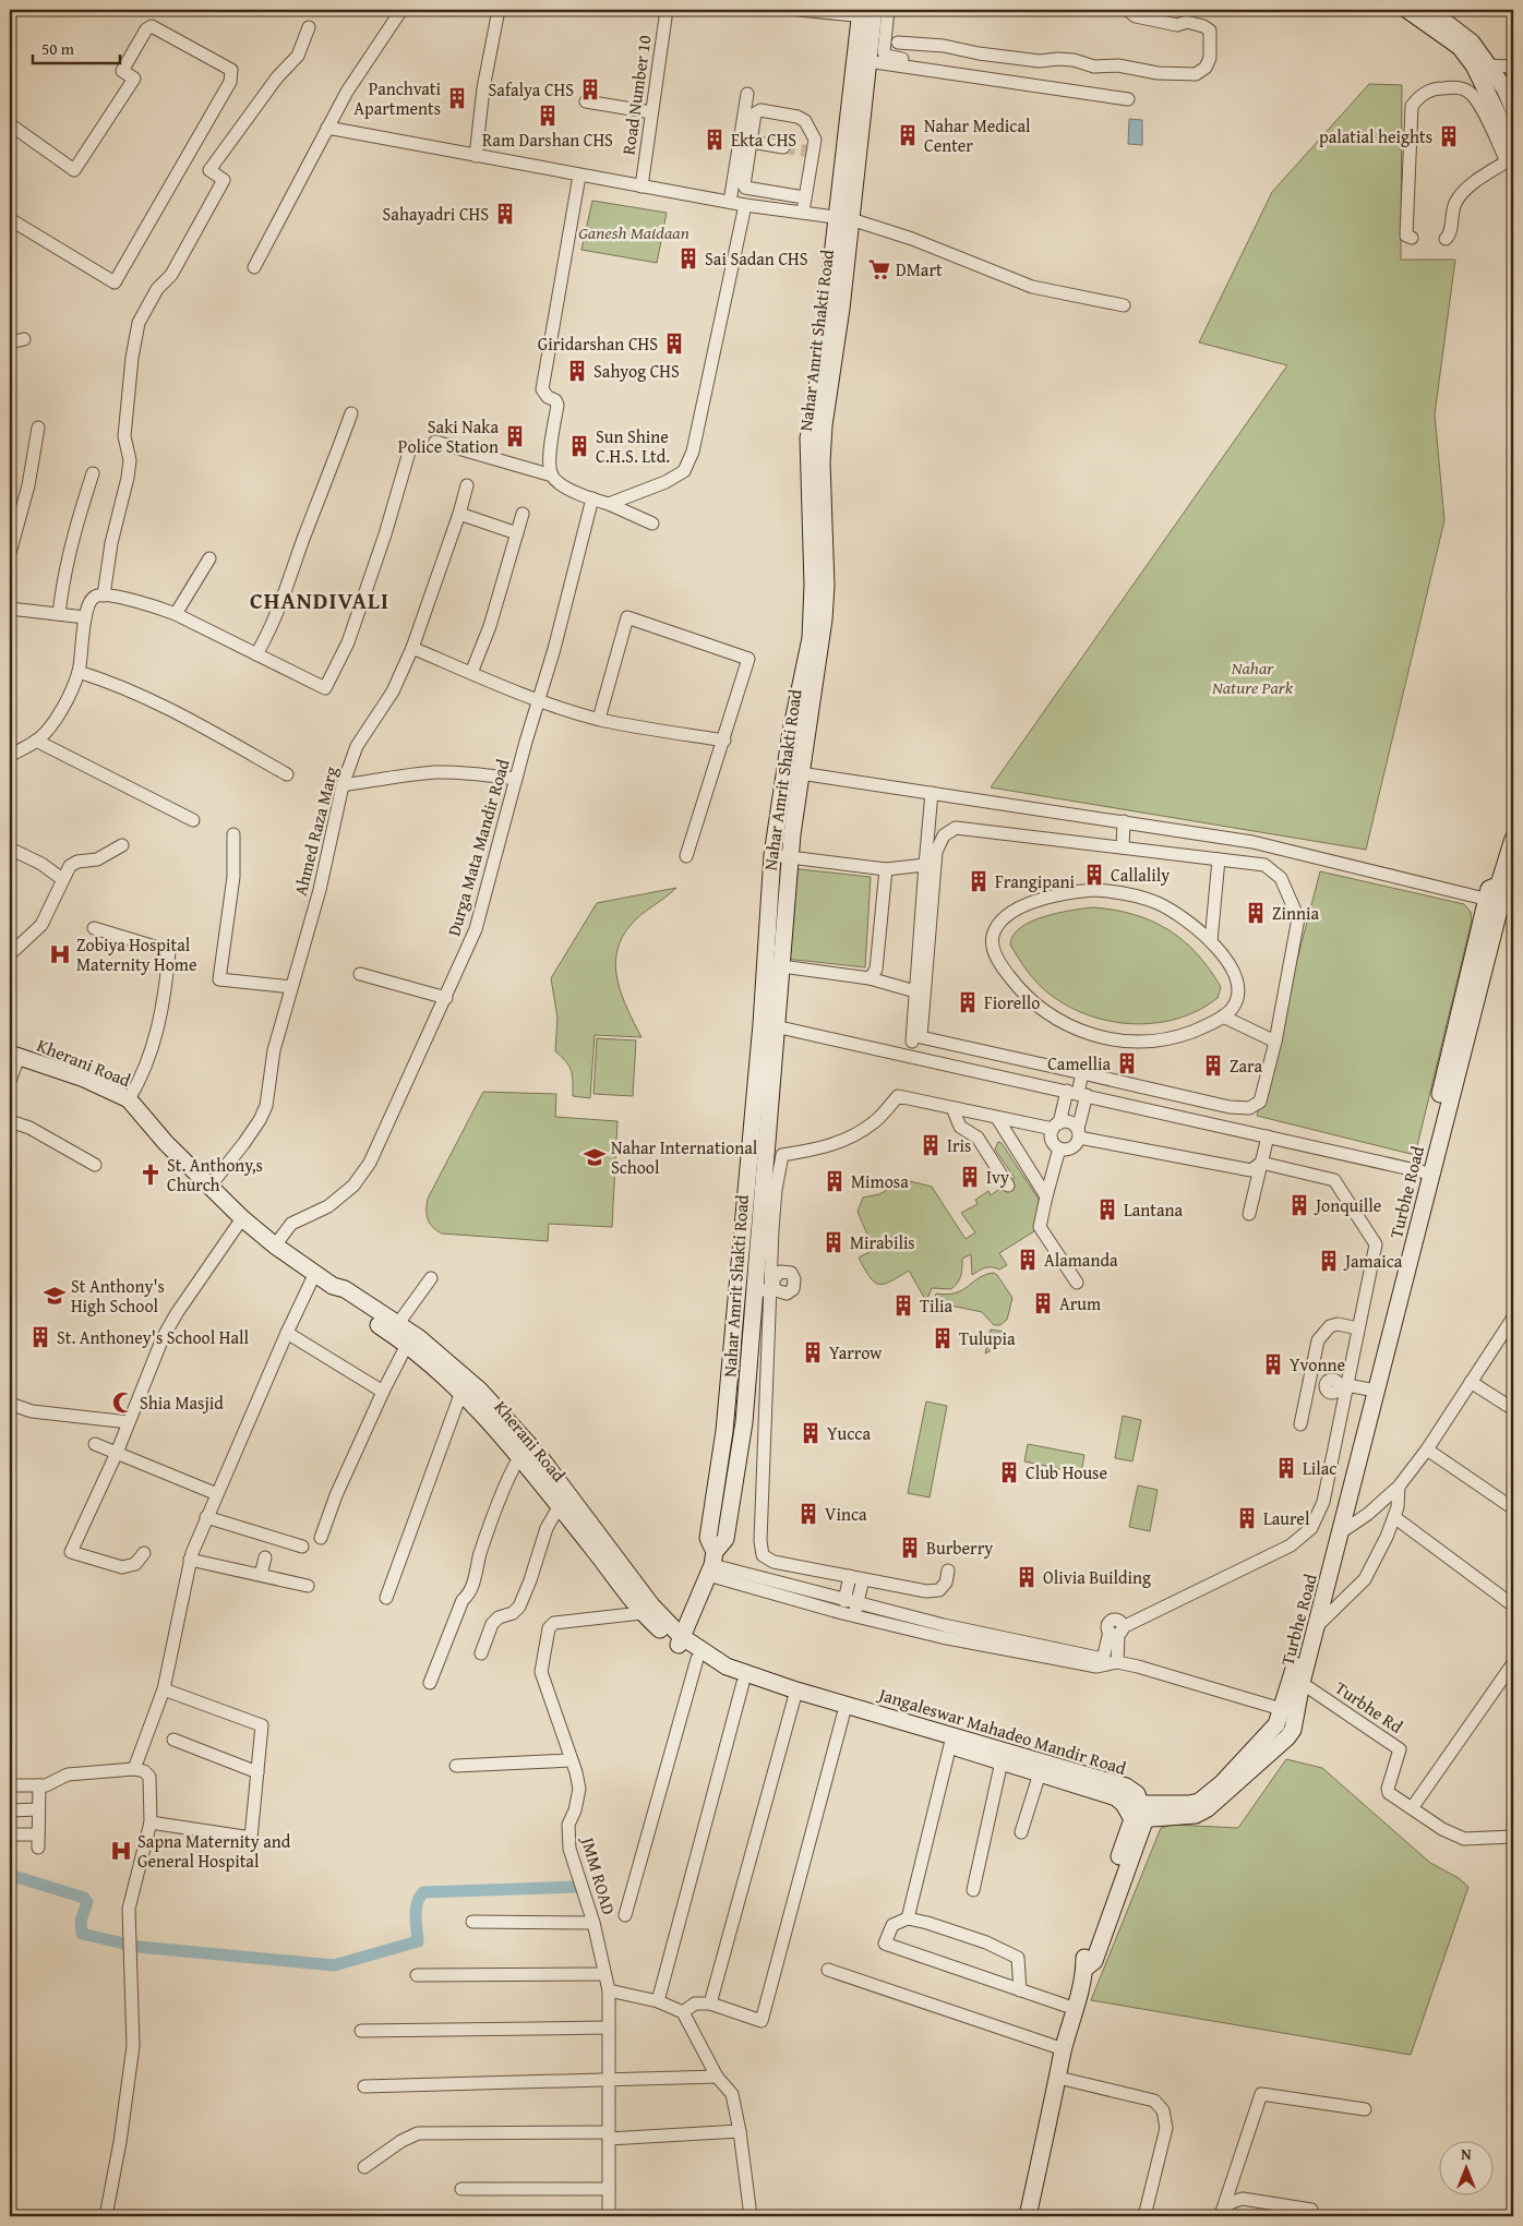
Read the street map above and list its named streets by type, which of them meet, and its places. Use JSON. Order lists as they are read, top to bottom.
{
  "streets": {
    "street": [
      "Road Number 10",
      "Nahar Amrit Shakti Road",
      "Ahmed Raza Marg",
      "Durga Mata Mandir Road",
      "Kherani Road",
      "Turbhe Road",
      "Turbhe Rd",
      "Jangaleswar Mahadeo Mandir Road",
      "JMM ROAD"
    ]
  },
  "crossings": [
    ["Nahar Amrit Shakti Road", "Kherani Road"],
    ["Nahar Amrit Shakti Road", "Jangaleswar Mahadeo Mandir Road"],
    ["Ahmed Raza Marg", "Kherani Road"],
    ["Durga Mata Mandir Road", "Kherani Road"],
    ["Kherani Road", "Jangaleswar Mahadeo Mandir Road"],
    ["Kherani Road", "JMM ROAD"],
    ["Turbhe Road", "Turbhe Rd"]
  ],
  "districts": ["CHANDIVALI"],
  "parks": ["Ganesh Maidaan", "Nahar Nature Park"],
  "places": {
    "building": [
      "Safalya CHS",
      "Panchvati Apartments",
      "Ram Darshan CHS",
      "Nahar Medical Center",
      "palatial heights",
      "Ekta CHS",
      "Sahayadri CHS",
      "Sai Sadan CHS",
      "Giridarshan CHS",
      "Sahyog CHS",
      "Saki Naka Police Station",
      "Sun Shine C.H.S. Ltd.",
      "Callalily",
      "Frangipani",
      "Zinnia",
      "Fiorello",
      "Camellia",
      "Zara",
      "Iris",
      "Ivy",
      "Mimosa",
      "Jonquille",
      "Lantana",
      "Mirabilis",
      "Alamanda",
      "Jamaica",
      "Arum",
      "Tilia",
      "St. Anthoney's School Hall",
      "Tulupia",
      "Yarrow",
      "Yvonne",
      "Yucca",
      "Lilac",
      "Club House",
      "Vinca",
      "Laurel",
      "Burberry",
      "Olivia Building"
    ],
    "supermarket": ["DMart"],
    "hospital": ["Zobiya Hospital Maternity Home", "Sapna Maternity and General Hospital"],
    "school or university": ["Nahar International School", "St Anthony's High School"],
    "church": ["St. Anthony,s Church"],
    "mosque": ["Shia Masjid"]
  },
  "scale_bar": "50 m",
  "north": "top"
}
